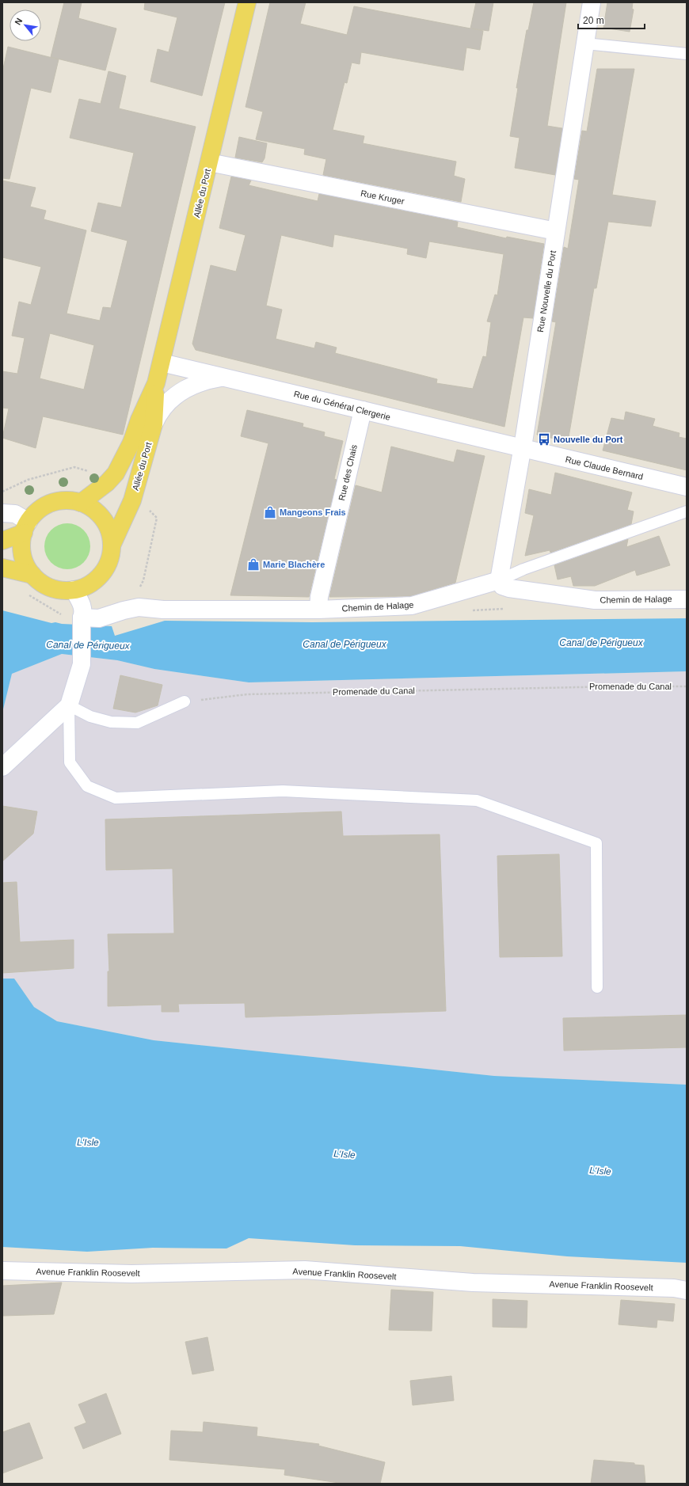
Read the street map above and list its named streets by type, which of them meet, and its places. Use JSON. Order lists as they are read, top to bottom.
{
  "streets": {
    "main road": ["Allée du Port"],
    "street": [
      "Rue Kruger",
      "Rue Nouvelle du Port",
      "Rue du Général Clergerie",
      "Rue Claude Bernard",
      "Rue des Chais",
      "Chemin de Halage",
      "Avenue Franklin Roosevelt"
    ],
    "path": ["Promenade du Canal"]
  },
  "crossings": [
    ["Allée du Port", "Rue Kruger"],
    ["Allée du Port", "Rue du Général Clergerie"],
    ["Rue Kruger", "Rue Nouvelle du Port"],
    ["Rue Nouvelle du Port", "Rue du Général Clergerie"],
    ["Rue Nouvelle du Port", "Rue Claude Bernard"],
    ["Rue Nouvelle du Port", "Chemin de Halage"],
    ["Rue du Général Clergerie", "Rue Claude Bernard"],
    ["Rue du Général Clergerie", "Rue des Chais"],
    ["Rue des Chais", "Chemin de Halage"]
  ],
  "water": ["Canal de Périgueux", "L'Isle"],
  "places": {
    "bus stop": ["Nouvelle du Port"],
    "shop": ["Mangeons Frais", "Marie Blachère"]
  },
  "scale_bar": "20 m",
  "north": "top left"
}
